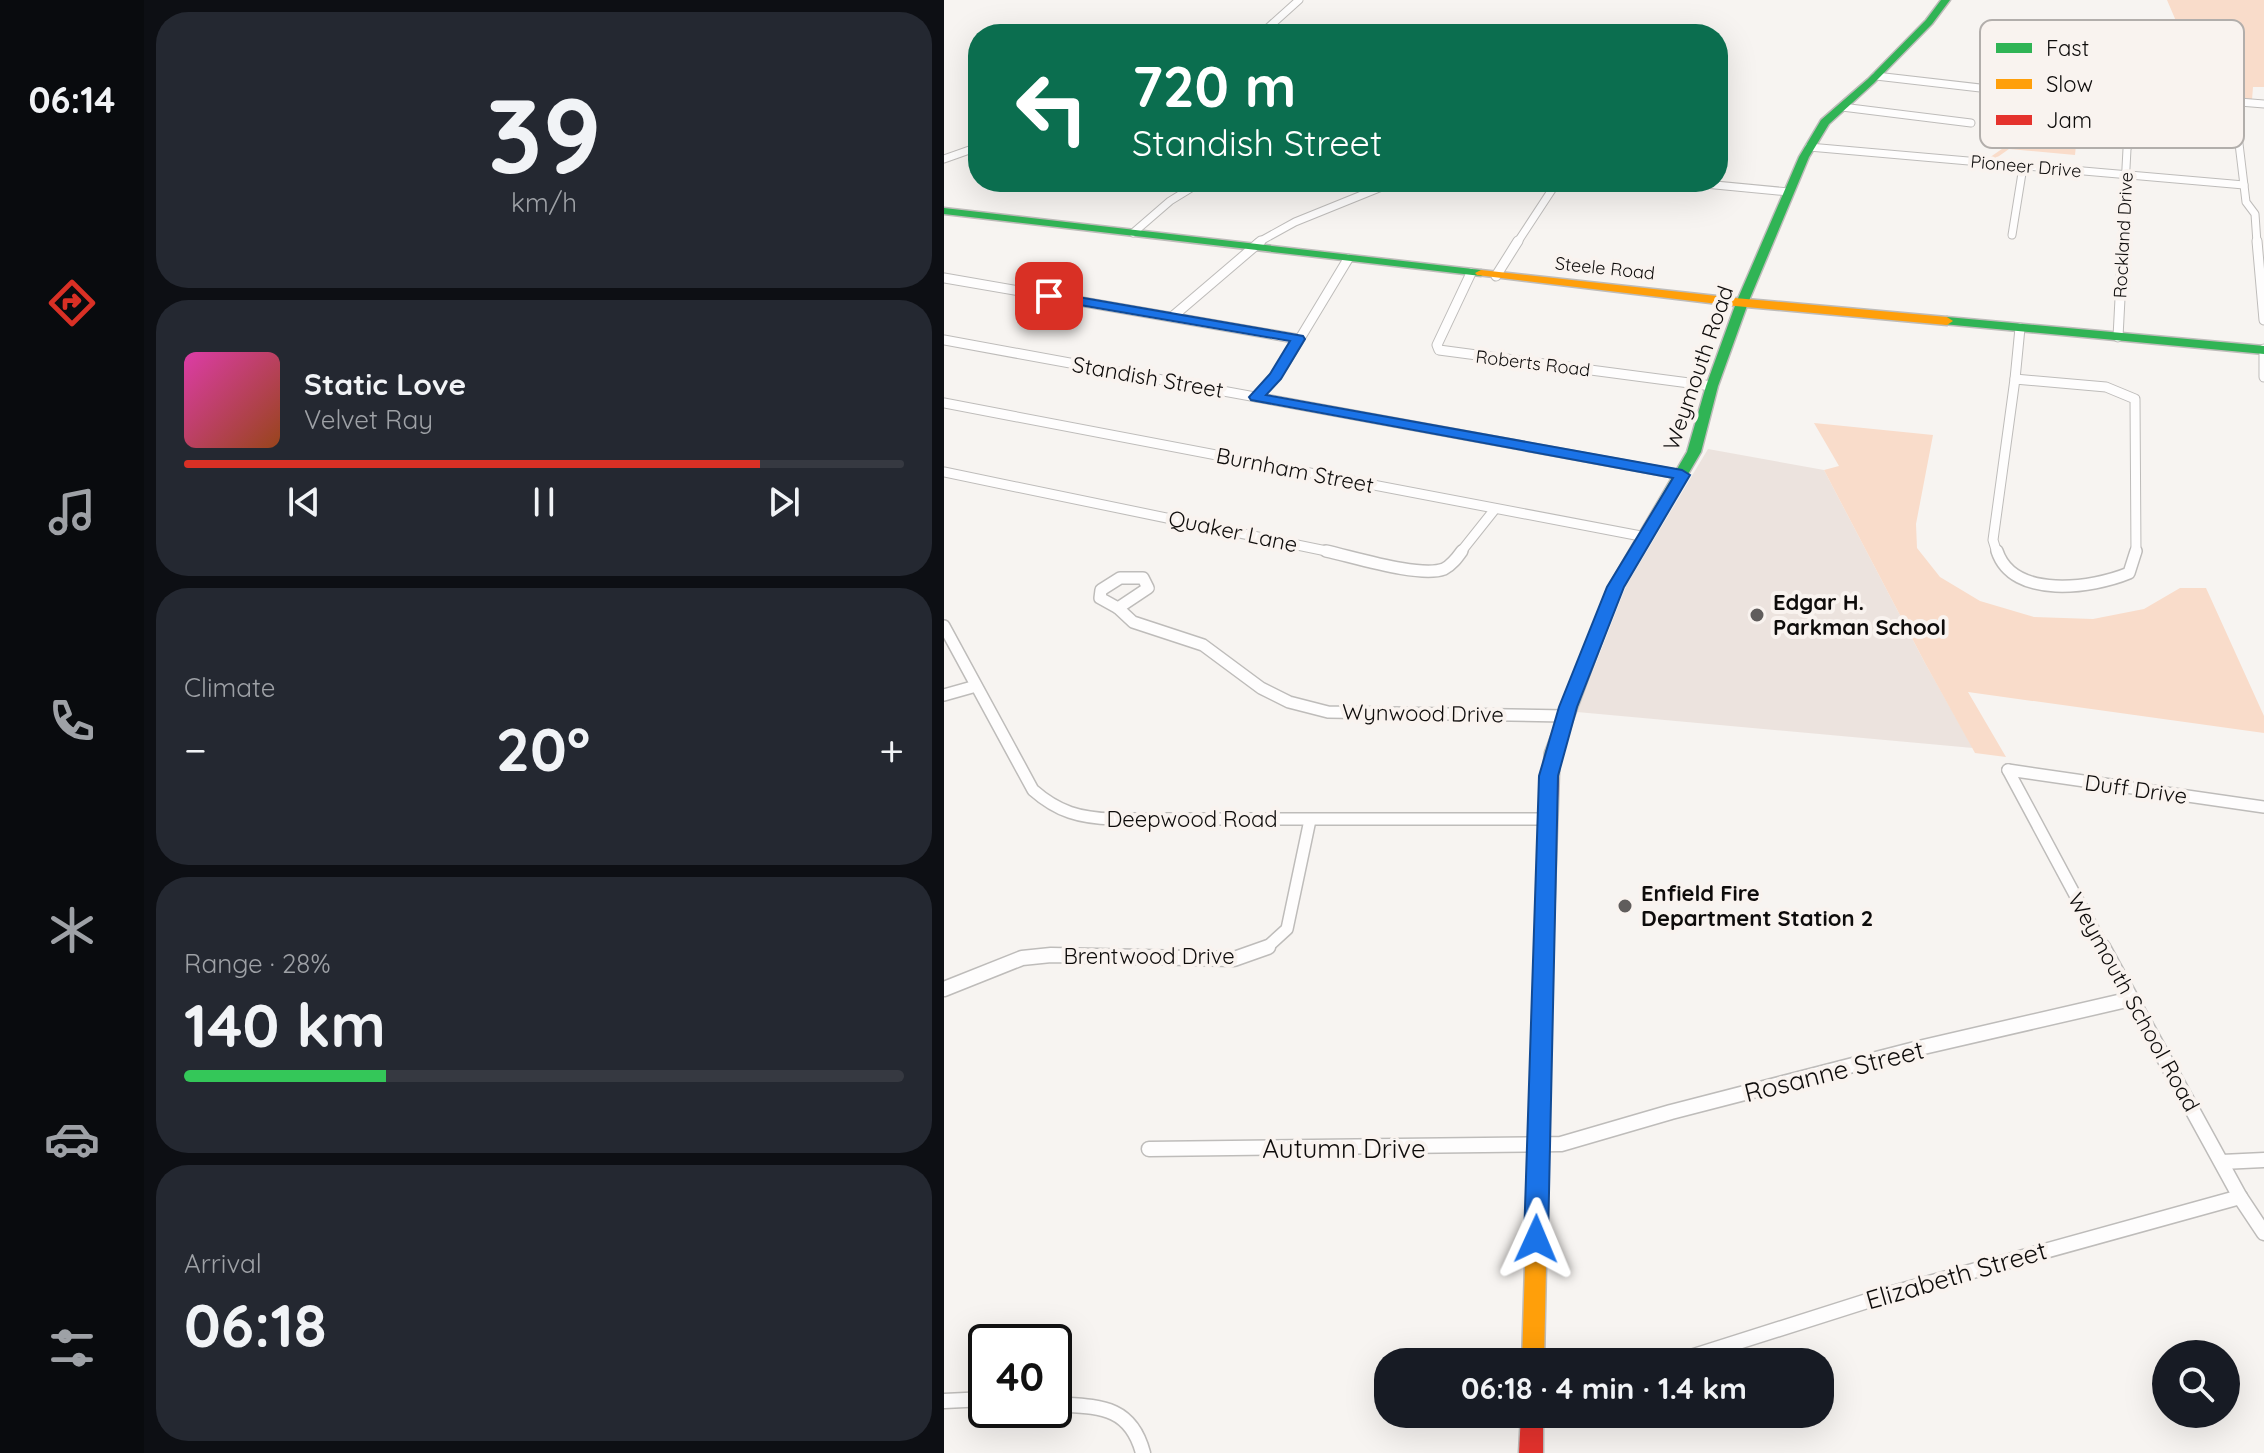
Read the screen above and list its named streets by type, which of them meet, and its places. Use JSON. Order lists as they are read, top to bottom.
{
  "streets": {
    "street": [
      "Pioneer Drive",
      "Rockland Drive",
      "Steele Road",
      "Roberts Road",
      "Weymouth Road",
      "Standish Street",
      "Burnham Street",
      "Quaker Lane",
      "Wynwood Drive",
      "Duff Drive",
      "Deepwood Road",
      "Brentwood Drive",
      "Weymouth School Road",
      "Rosanne Street",
      "Autumn Drive",
      "Elizabeth Street"
    ]
  },
  "crossings": [
    ["Pioneer Drive", "Rockland Drive"],
    ["Pioneer Drive", "Weymouth Road"],
    ["Rockland Drive", "Steele Road"],
    ["Steele Road", "Roberts Road"],
    ["Steele Road", "Weymouth Road"],
    ["Roberts Road", "Weymouth Road"],
    ["Weymouth Road", "Standish Street"],
    ["Weymouth Road", "Burnham Street"],
    ["Weymouth Road", "Wynwood Drive"],
    ["Weymouth Road", "Deepwood Road"],
    ["Weymouth Road", "Rosanne Street"],
    ["Weymouth Road", "Autumn Drive"],
    ["Burnham Street", "Quaker Lane"],
    ["Duff Drive", "Weymouth School Road"],
    ["Deepwood Road", "Brentwood Drive"],
    ["Weymouth School Road", "Rosanne Street"],
    ["Weymouth School Road", "Elizabeth Street"],
    ["Rosanne Street", "Autumn Drive"]
  ],
  "places": ["Edgar H. Parkman School", "Enfield Fire Department Station 2"],
  "legend": ["Fast", "Slow", "Jam"],
  "page": {
    "tabs": "06:14",
    "tile": [
      ["39", "km/h"],
      "Climate",
      ["Range · 28%", "140 km"],
      ["Arrival", "06:18"]
    ],
    "turn": ["720 m", "Standish Street"],
    "song": ["Static Love", "Velvet Ray"],
    "heat": ["−", "20°", "+"],
    "limit": "40",
    "trip": "06:18 · 4 min · 1.4 km"
  }
}
